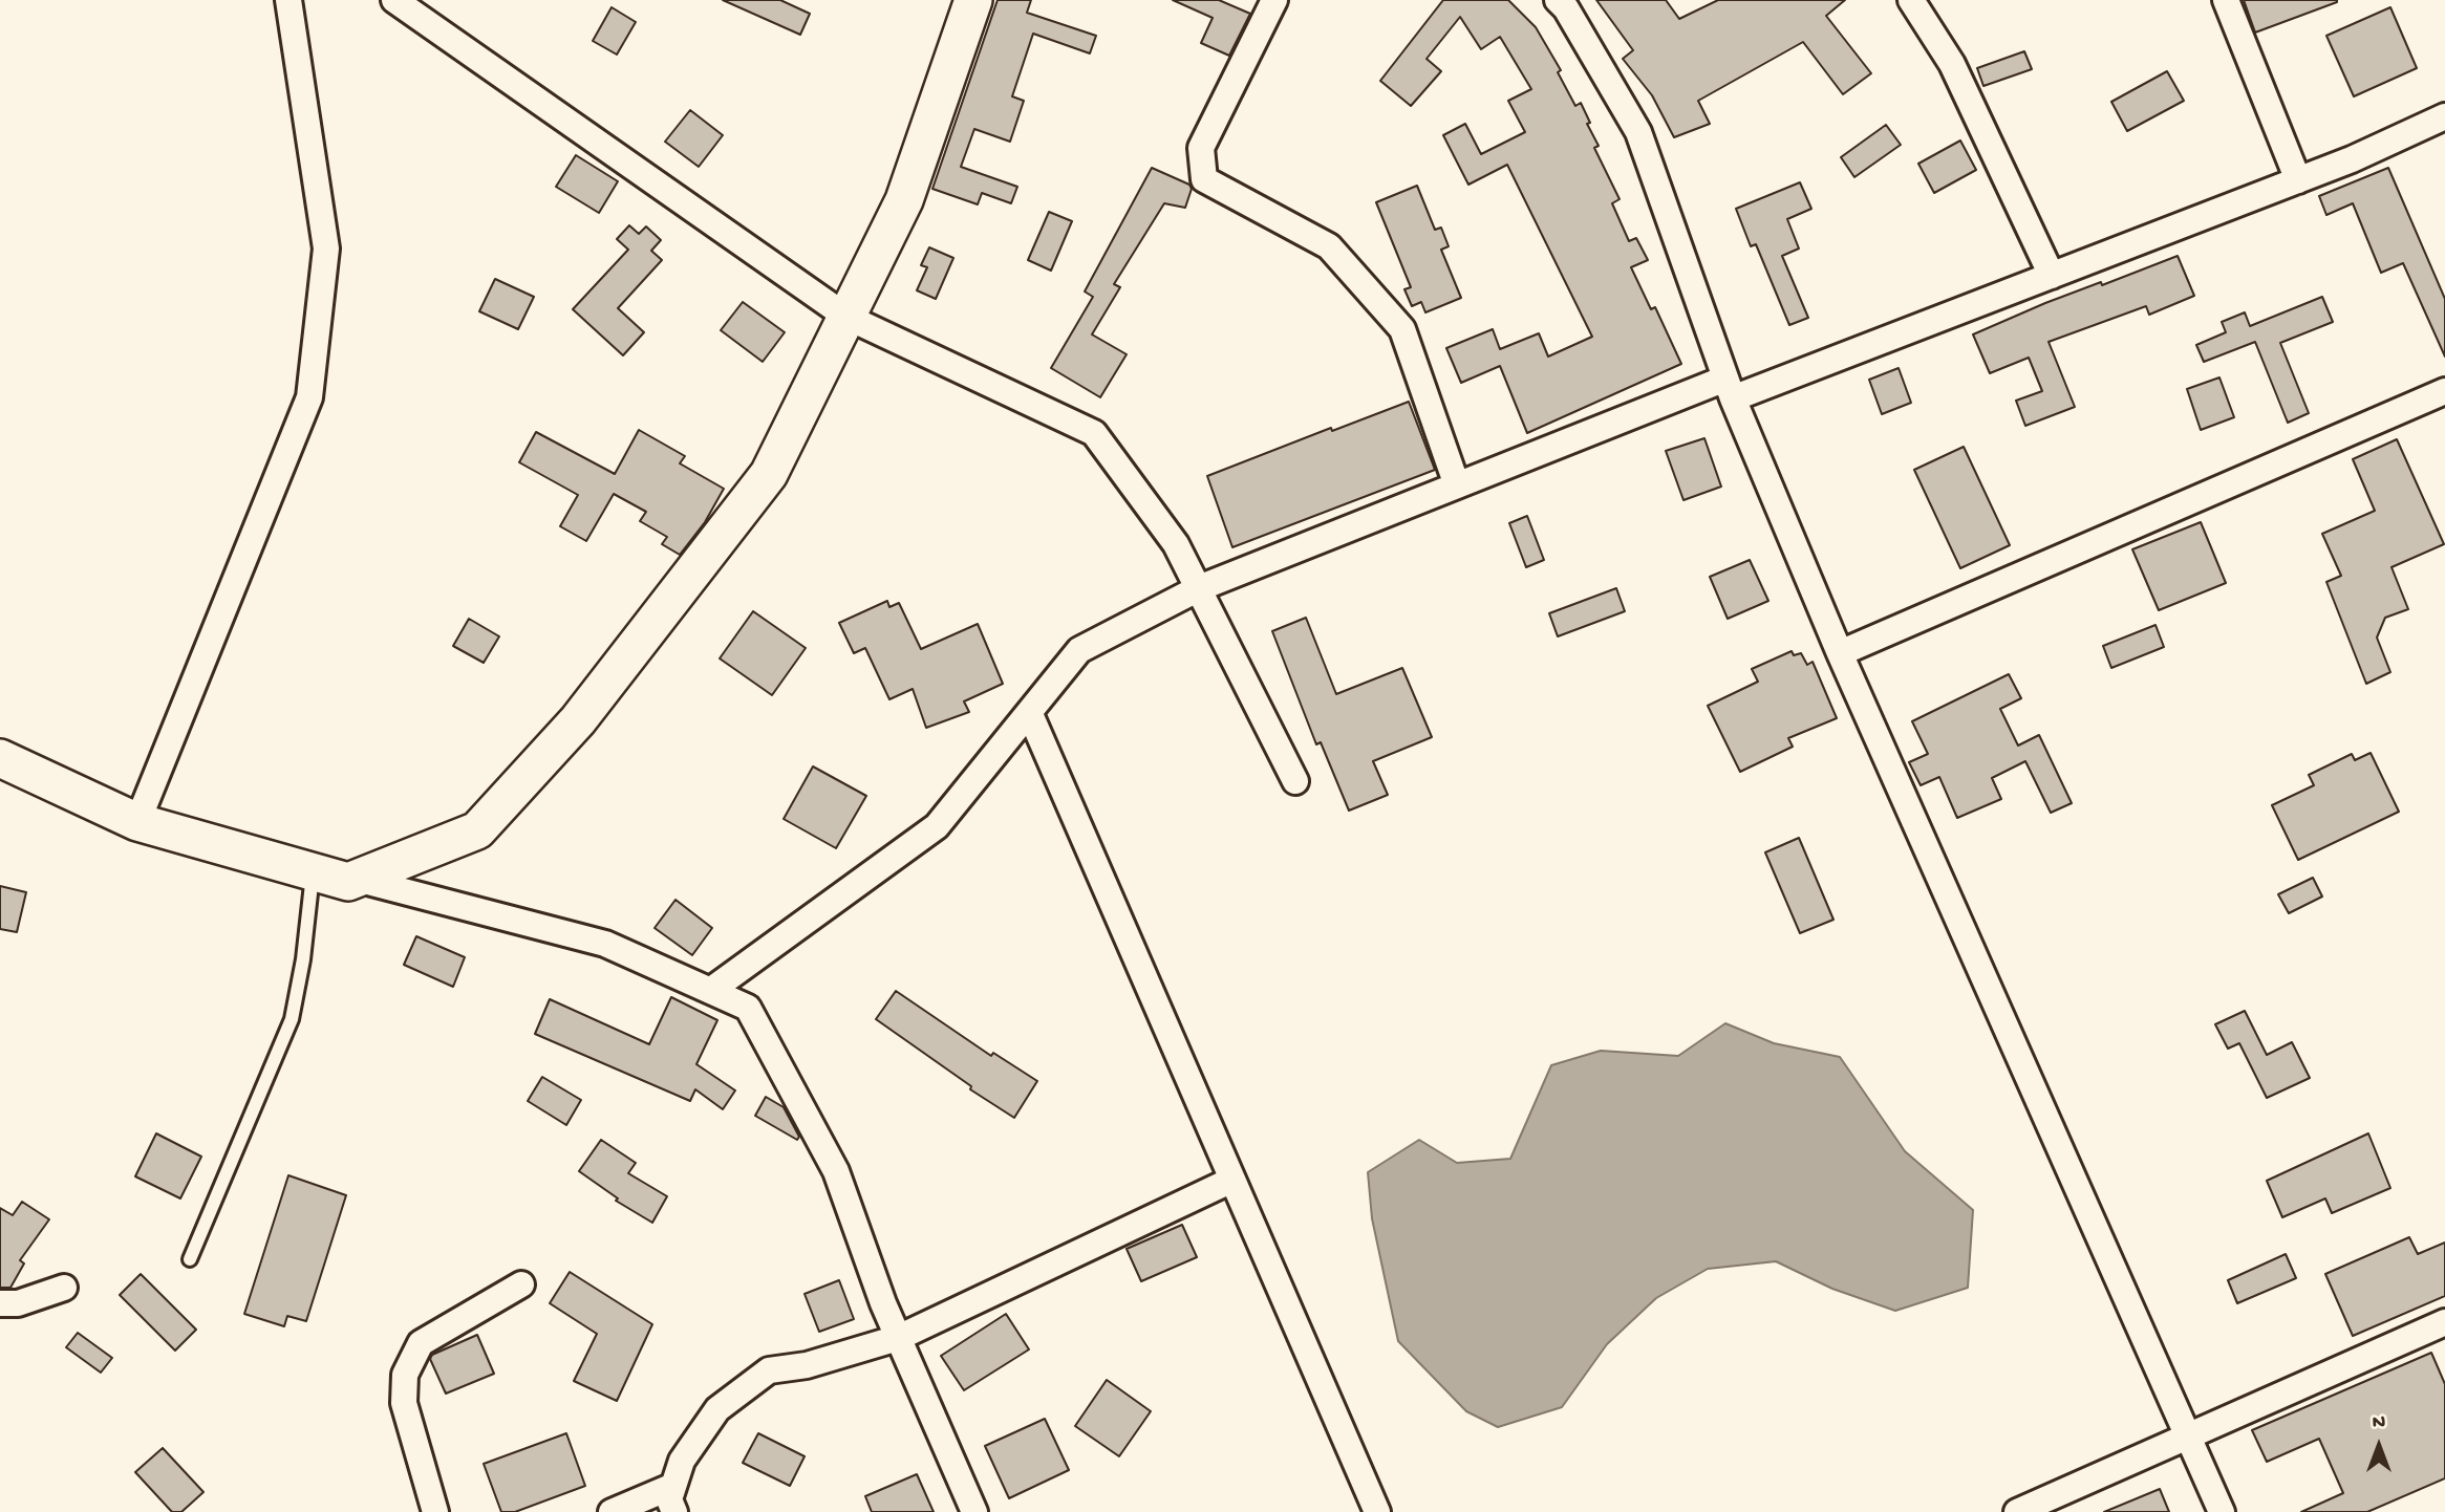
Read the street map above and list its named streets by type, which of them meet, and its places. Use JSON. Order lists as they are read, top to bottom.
{
  "north": "top"
}
